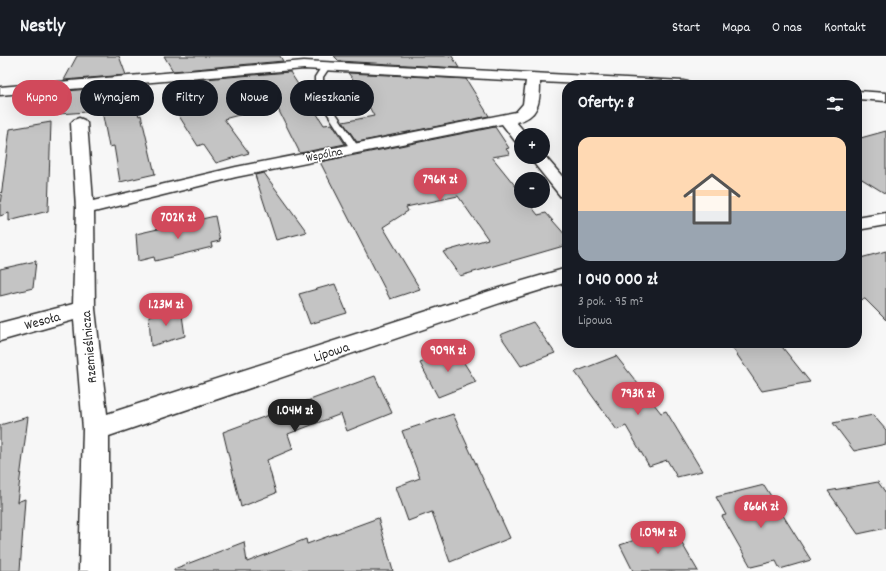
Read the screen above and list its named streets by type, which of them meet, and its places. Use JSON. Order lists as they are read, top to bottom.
{
  "streets": {
    "street": [
      "Wspólna",
      "Wesoła",
      "Rzemieślnicza",
      "Lipowa"
    ]
  },
  "crossings": [
    ["Wspólna", "Rzemieślnicza"],
    ["Wesoła", "Rzemieślnicza"],
    ["Rzemieślnicza", "Lipowa"]
  ],
  "page": {
    "header": "Nestly",
    "nav": [
      "Start",
      "Mapa",
      "O nas",
      "Kontakt"
    ],
    "chip": [
      "Kupno",
      "Wynajem",
      "Filtry",
      "Nowe",
      "Mieszkanie"
    ],
    "heading": "Oferty: 8",
    "map_buttons": ["+", "−"],
    "list": [
      {
        "name": "1 040 000 zł",
        "note": "3 pok. · 95 m² · Lipowa"
      }
    ],
    "price": [
      "796K zł",
      "702K zł",
      "1.23M zł",
      "909K zł",
      "793K zł",
      "1.04M zł",
      "866K zł",
      "1.09M zł"
    ]
  }
}
